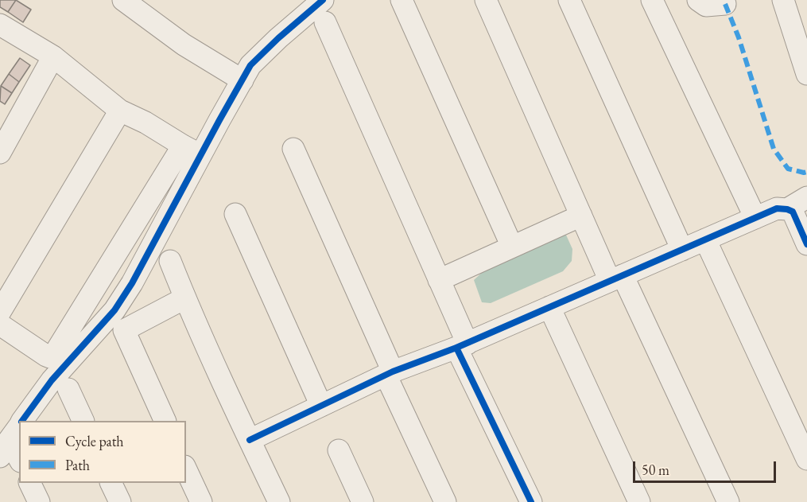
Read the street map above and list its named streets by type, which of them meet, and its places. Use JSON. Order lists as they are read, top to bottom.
{
  "legend": ["Cycle path", "Path"],
  "scale_bar": "50 m"
}
